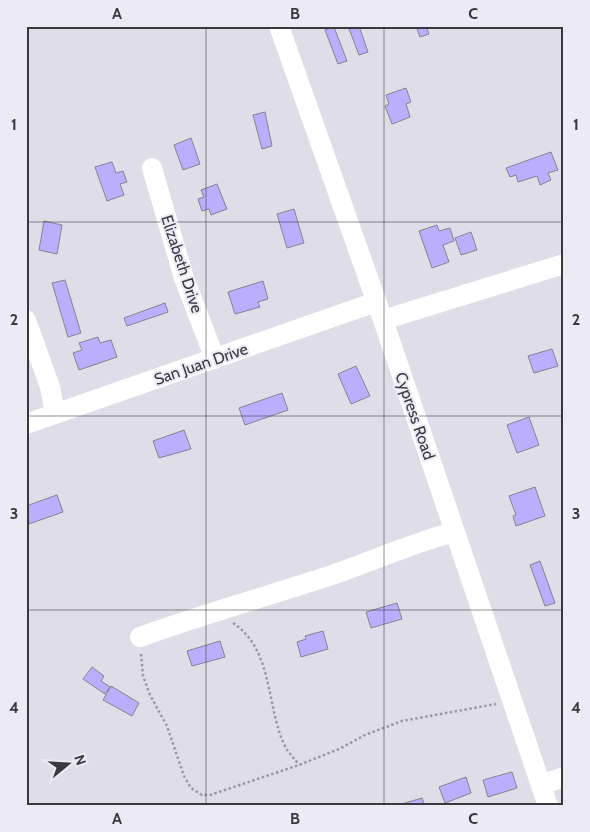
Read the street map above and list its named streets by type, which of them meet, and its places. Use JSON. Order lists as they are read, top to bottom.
{
  "streets": {
    "street": ["Elizabeth Drive", "San Juan Drive", "Cypress Road"]
  },
  "crossings": [
    ["Elizabeth Drive", "San Juan Drive"],
    ["San Juan Drive", "Cypress Road"]
  ],
  "north": "right",
  "grid": {
    "columns": ["A", "B", "C"],
    "rows": [
      "1",
      "2",
      "3",
      "4"
    ]
  }
}
